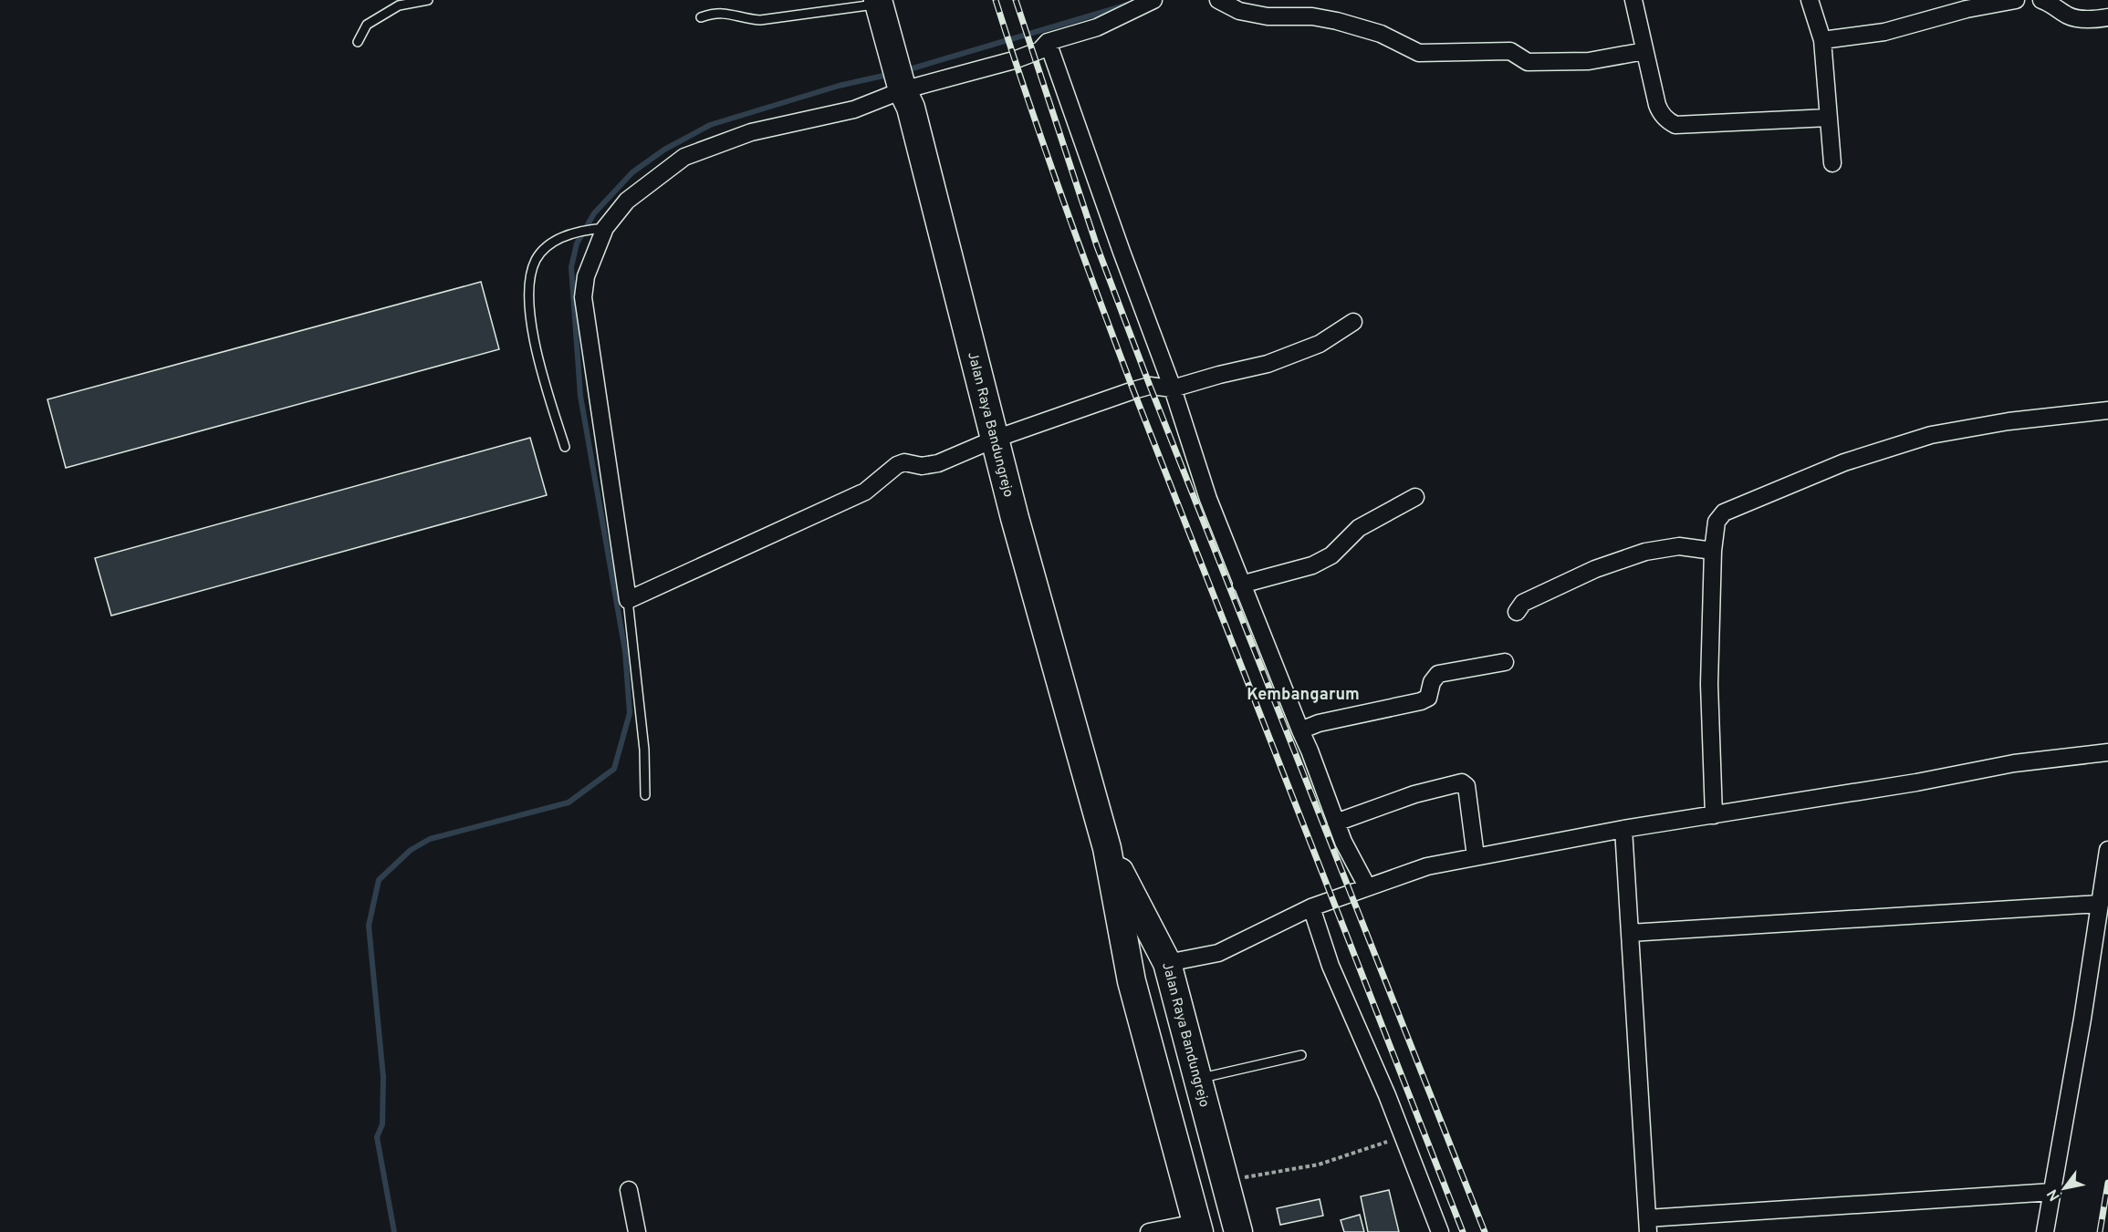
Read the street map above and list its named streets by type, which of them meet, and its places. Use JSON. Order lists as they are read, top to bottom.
{
  "streets": {
    "main road": ["Jalan Raya Bandungrejo"]
  },
  "districts": ["Kembangarum"],
  "north": "bottom left"
}
